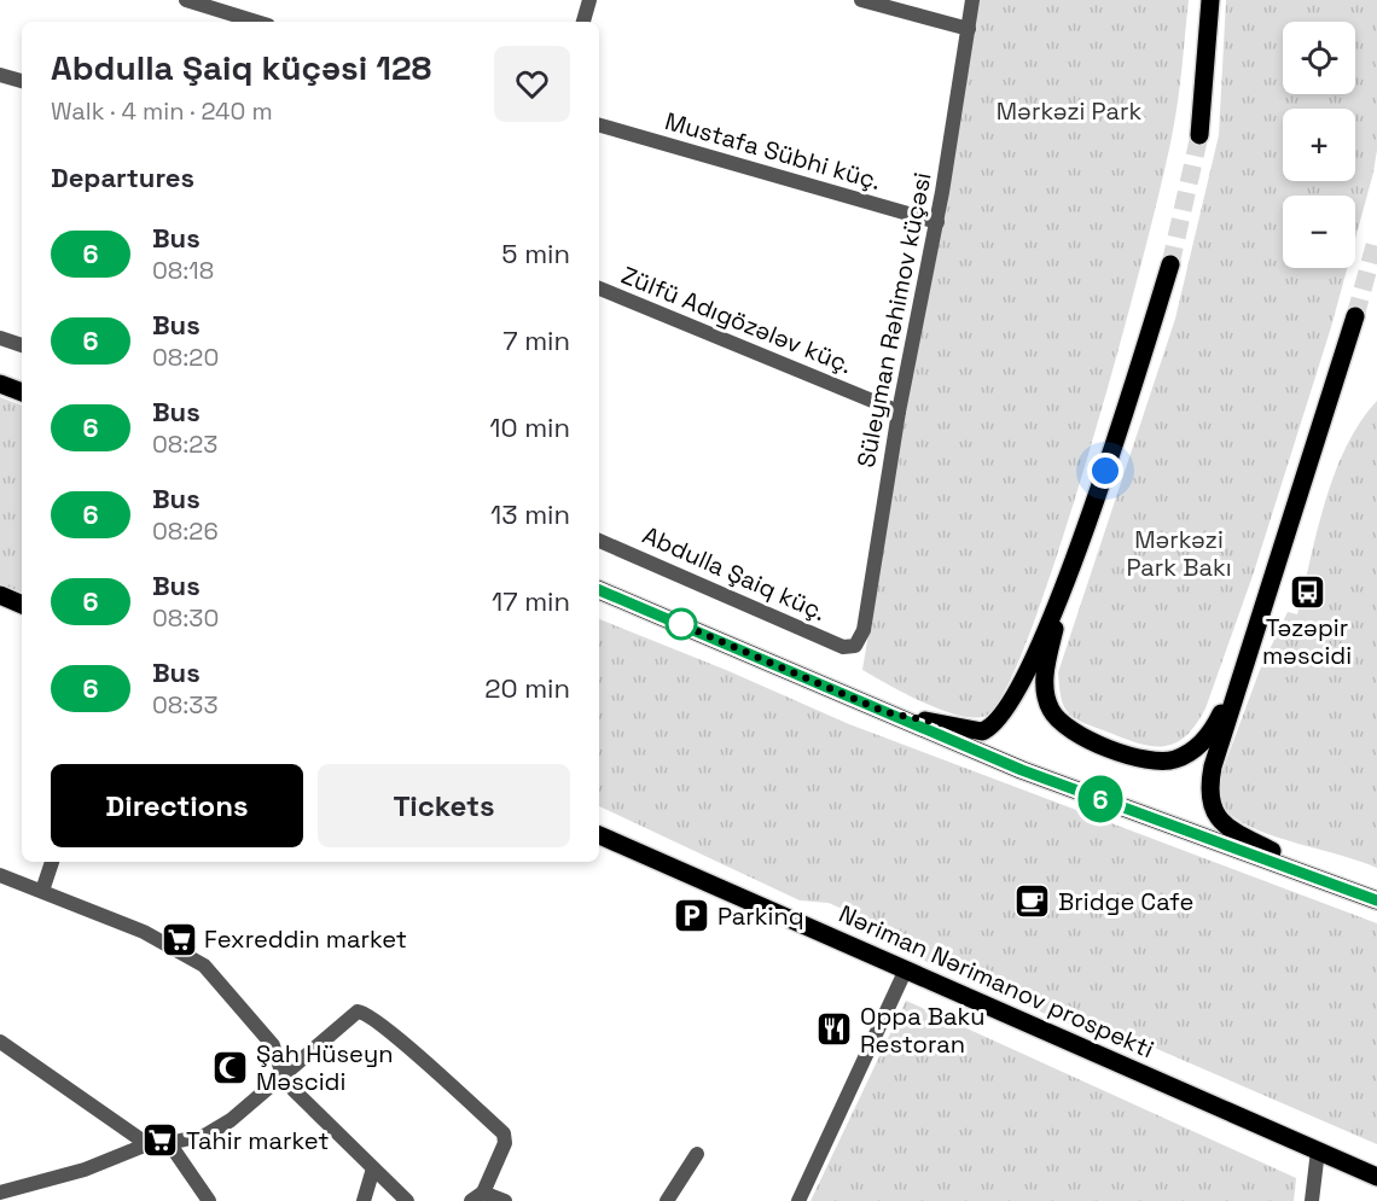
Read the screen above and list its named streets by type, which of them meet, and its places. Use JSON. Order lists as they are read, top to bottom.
{
  "streets": {
    "main road": ["Nəriman Nərimanov prospekti"],
    "street": [
      "Mustafa Sübhi küç.",
      "Zülfü Adıgözələv küç.",
      "Süleyman Rəhimov küçəsi",
      "Abdulla Şaiq küç."
    ]
  },
  "crossings": [
    ["Mustafa Sübhi küç.", "Süleyman Rəhimov küçəsi"],
    ["Zülfü Adıgözələv küç.", "Süleyman Rəhimov küçəsi"],
    ["Süleyman Rəhimov küçəsi", "Abdulla Şaiq küç."]
  ],
  "parks": ["Mərkəzi Park", "Mərkəzi Park Bakı"],
  "places": {
    "bus stop": ["Təzəpir məscidi"],
    "cafe": ["Bridge Cafe"],
    "parking": ["Parkinq"],
    "supermarket": ["Fexreddin market", "Tahir market"],
    "restaurant": ["Oppa Baku Restoran"],
    "mosque": ["Şah Hüseyn Məscidi"]
  },
  "lines": ["bus line 6"],
  "page": {
    "on_map": "6",
    "map_buttons": ["+", "−"],
    "heading": [
      ["Abdulla Şaiq küçəsi 128", "Walk · 4 min · 240 m"],
      "Departures"
    ],
    "list": [
      {
        "mark": "6",
        "name": "Bus",
        "note": "08:18",
        "value": "5 min"
      },
      {
        "mark": "6",
        "name": "Bus",
        "note": "08:20",
        "value": "7 min"
      },
      {
        "mark": "6",
        "name": "Bus",
        "note": "08:23",
        "value": "10 min"
      },
      {
        "mark": "6",
        "name": "Bus",
        "note": "08:26",
        "value": "13 min"
      },
      {
        "mark": "6",
        "name": "Bus",
        "note": "08:30",
        "value": "17 min"
      },
      {
        "mark": "6",
        "name": "Bus",
        "note": "08:33",
        "value": "20 min"
      }
    ],
    "buttons": ["Directions", "Tickets"]
  }
}
